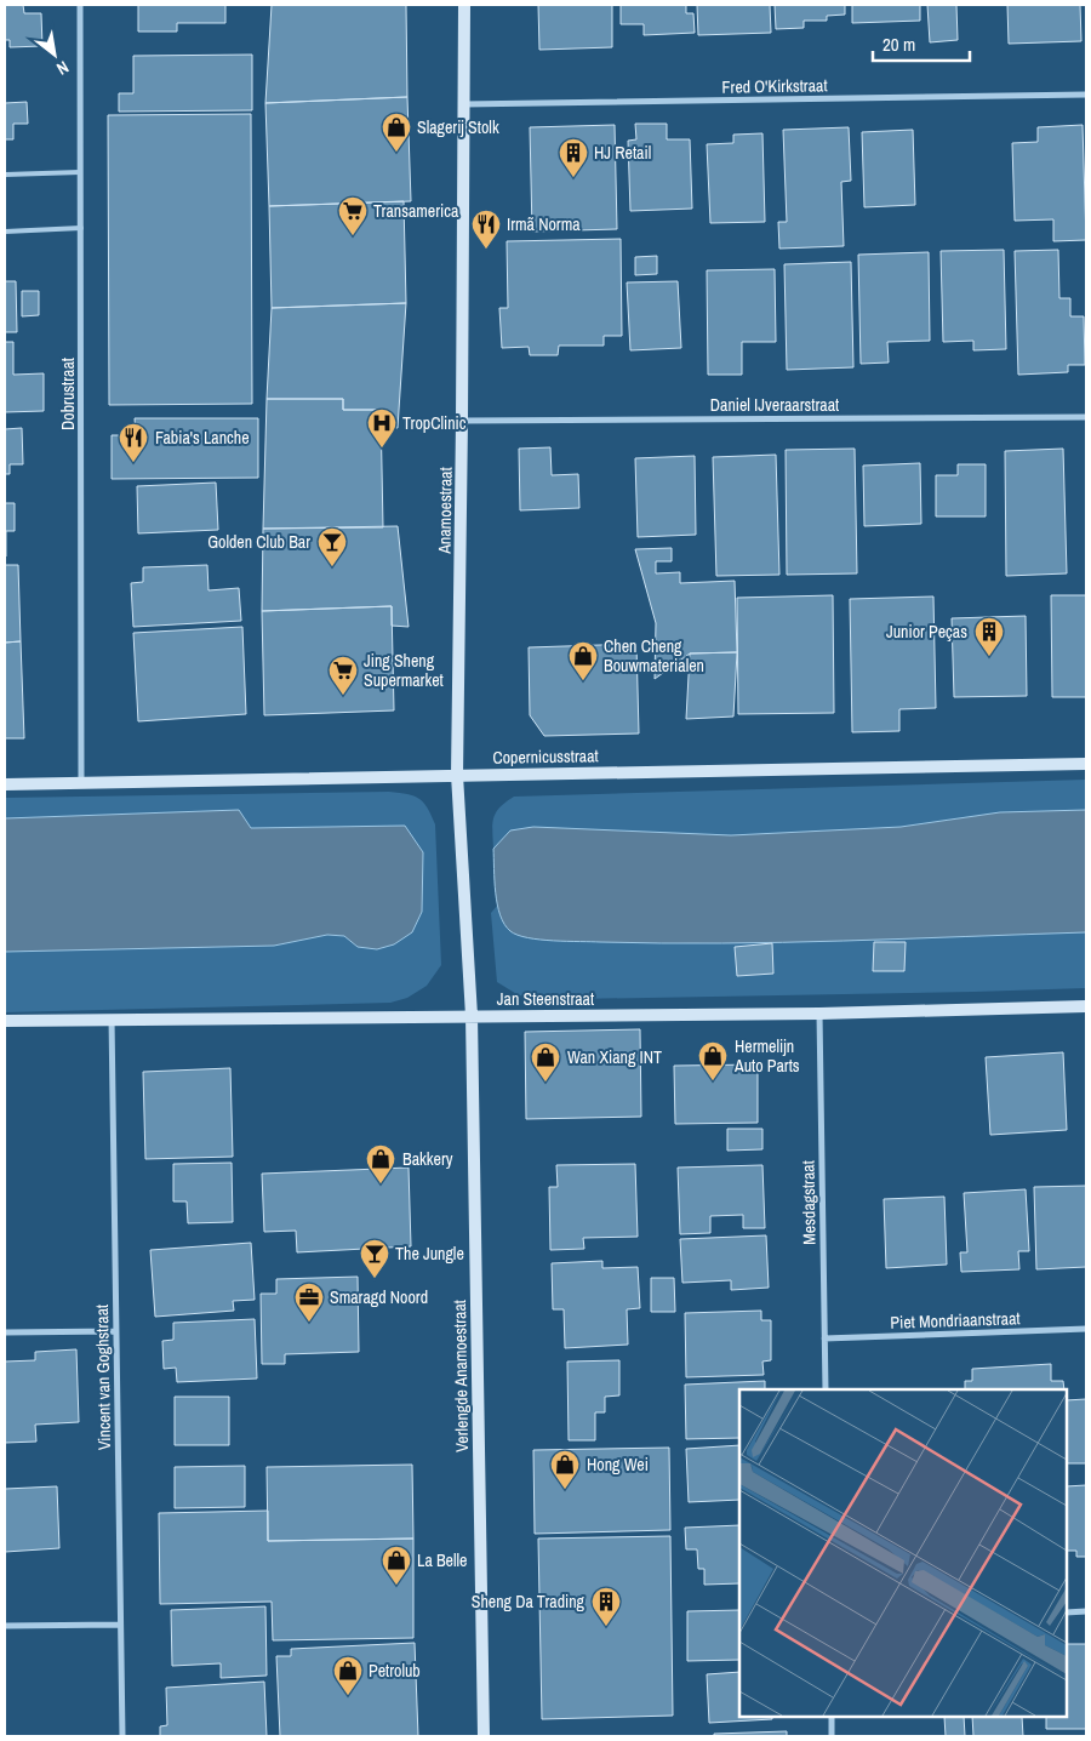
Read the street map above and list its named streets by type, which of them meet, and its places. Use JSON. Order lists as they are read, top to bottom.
{
  "streets": {
    "street": [
      "Fred O'Kirkstraat",
      "Dobrustraat",
      "Daniel IJveraarstraat",
      "Anamoestraat",
      "Copernicusstraat",
      "Jan Steenstraat",
      "Mesdagstraat",
      "Piet Mondriaanstraat",
      "Verlengde Anamoestraat",
      "Vincent van Goghstraat"
    ]
  },
  "crossings": [
    ["Fred O'Kirkstraat", "Anamoestraat"],
    ["Dobrustraat", "Copernicusstraat"],
    ["Daniel IJveraarstraat", "Anamoestraat"],
    ["Anamoestraat", "Copernicusstraat"],
    ["Anamoestraat", "Jan Steenstraat"],
    ["Anamoestraat", "Verlengde Anamoestraat"],
    ["Jan Steenstraat", "Mesdagstraat"],
    ["Jan Steenstraat", "Verlengde Anamoestraat"],
    ["Jan Steenstraat", "Vincent van Goghstraat"],
    ["Mesdagstraat", "Piet Mondriaanstraat"]
  ],
  "places": {
    "shop": [
      "Slagerij Stolk",
      "Chen Cheng Bouwmaterialen",
      "Hermelijn Auto Parts",
      "Wan Xiang INT",
      "Bakkery",
      "Hong Wei",
      "La Belle",
      "Petrolub"
    ],
    "building": ["HJ Retail", "Junior Peças", "Sheng Da Trading"],
    "supermarket": ["Transamerica", "Jing Sheng Supermarket"],
    "restaurant": ["Irmã Norma", "Fabia's Lanche"],
    "hospital": ["TropClinic"],
    "bar": ["Golden Club Bar", "The Jungle"],
    "office": ["Smaragd Noord"]
  },
  "scale_bar": "20 m",
  "north": "bottom right"
}
